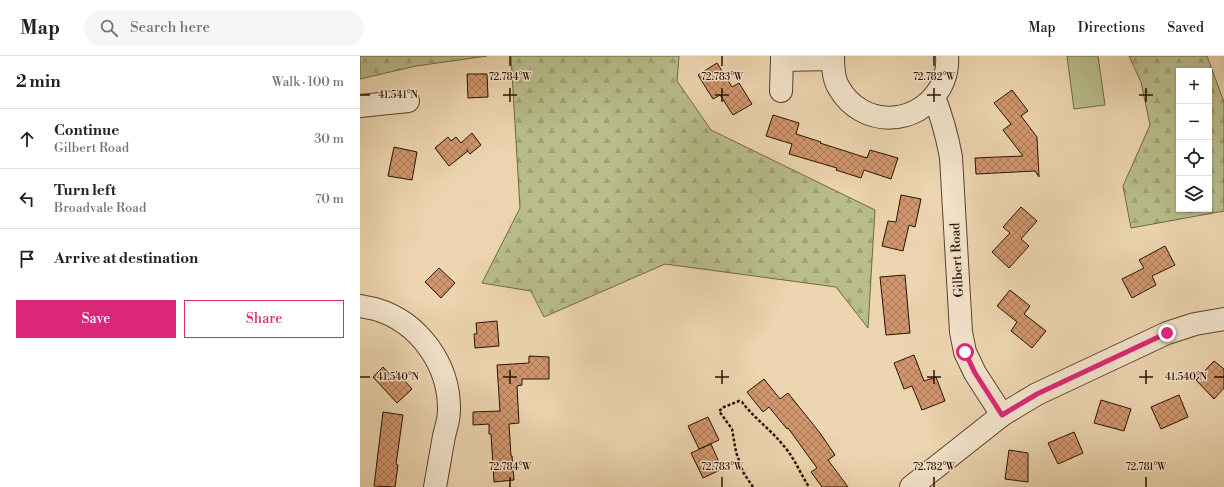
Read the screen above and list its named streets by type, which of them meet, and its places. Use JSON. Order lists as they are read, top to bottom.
{
  "streets": {
    "street": ["Gilbert Road"]
  },
  "page": {
    "header": "Map",
    "search": "Search here",
    "nav": ["Map", "Directions", "Saved"],
    "heading": ["2 min", "Walk · 100 m"],
    "map_buttons": ["+", "−"],
    "list": [
      ["Continue", "Gilbert Road", "30 m"],
      ["Turn left", "Broadvale Road", "70 m"],
      "Arrive at destination"
    ],
    "buttons": ["Save", "Share"]
  },
  "coordinates": [
    "72.784°W",
    "72.783°W",
    "72.782°W",
    "41.541°N",
    "41.540°N",
    "72.781°W"
  ]
}
